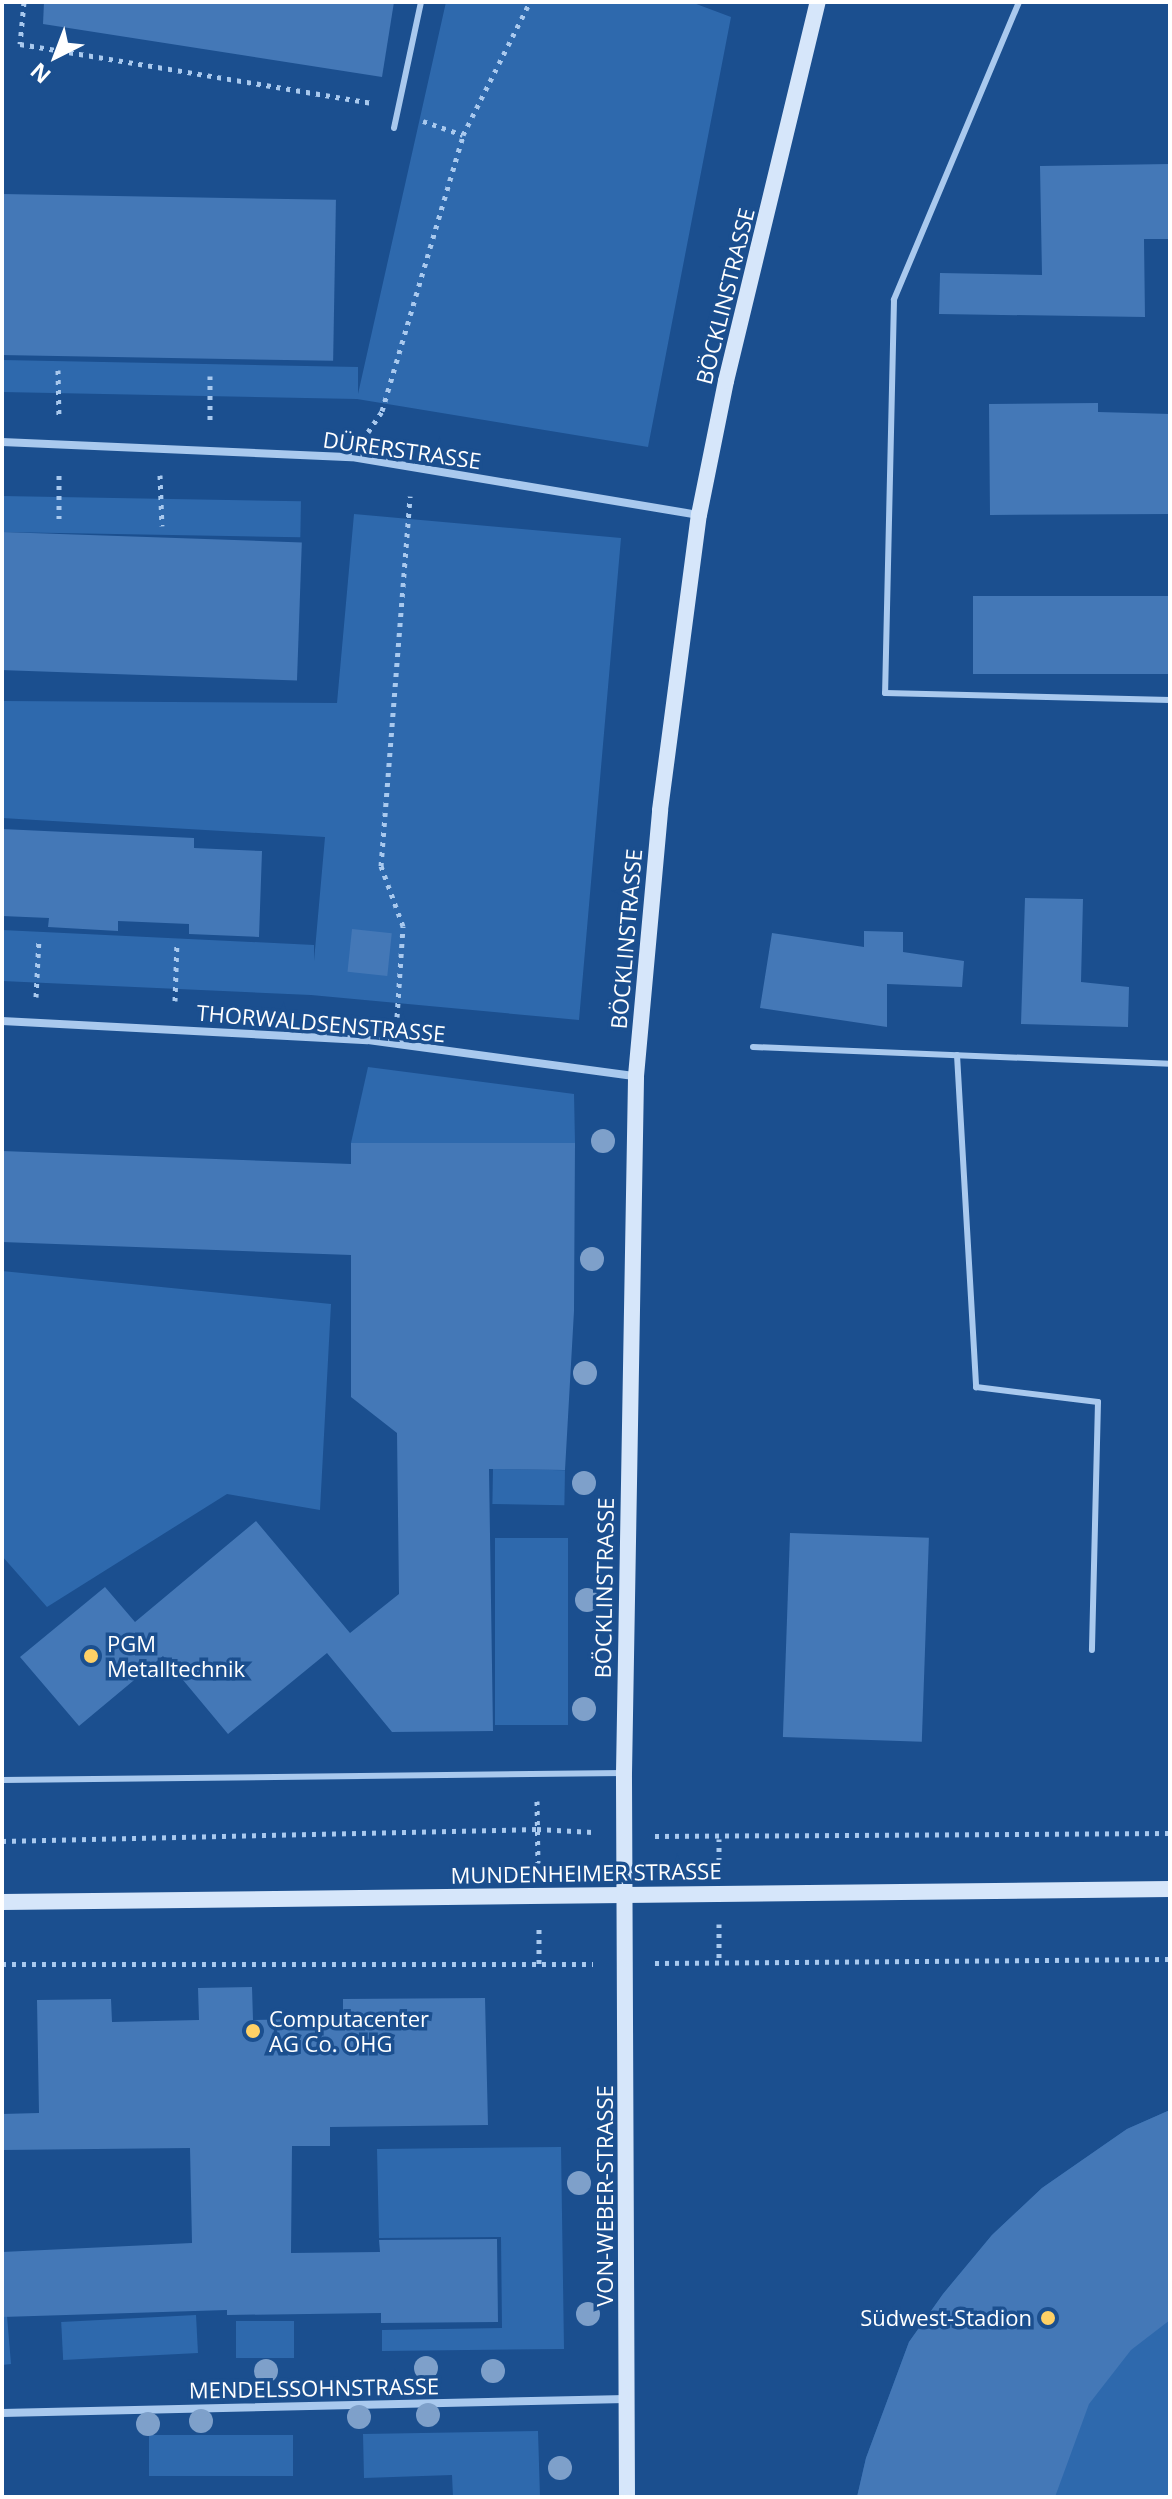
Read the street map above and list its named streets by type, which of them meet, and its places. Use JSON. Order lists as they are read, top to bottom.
{
  "streets": {
    "street": [
      "BÖCKLINSTRASSE",
      "DÜRERSTRASSE",
      "THORWALDSENSTRASSE",
      "MUNDENHEIMER STRASSE",
      "VON-WEBER-STRASSE",
      "MENDELSSOHNSTRASSE"
    ]
  },
  "crossings": [
    ["BÖCKLINSTRASSE", "DÜRERSTRASSE"],
    ["BÖCKLINSTRASSE", "THORWALDSENSTRASSE"],
    ["BÖCKLINSTRASSE", "MUNDENHEIMER STRASSE"],
    ["BÖCKLINSTRASSE", "VON-WEBER-STRASSE"],
    ["MUNDENHEIMER STRASSE", "VON-WEBER-STRASSE"],
    ["VON-WEBER-STRASSE", "MENDELSSOHNSTRASSE"]
  ],
  "places": ["PGM Metalltechnik", "Computacenter AG Co. OHG", "Südwest-Stadion"],
  "north": "bottom left"
}
